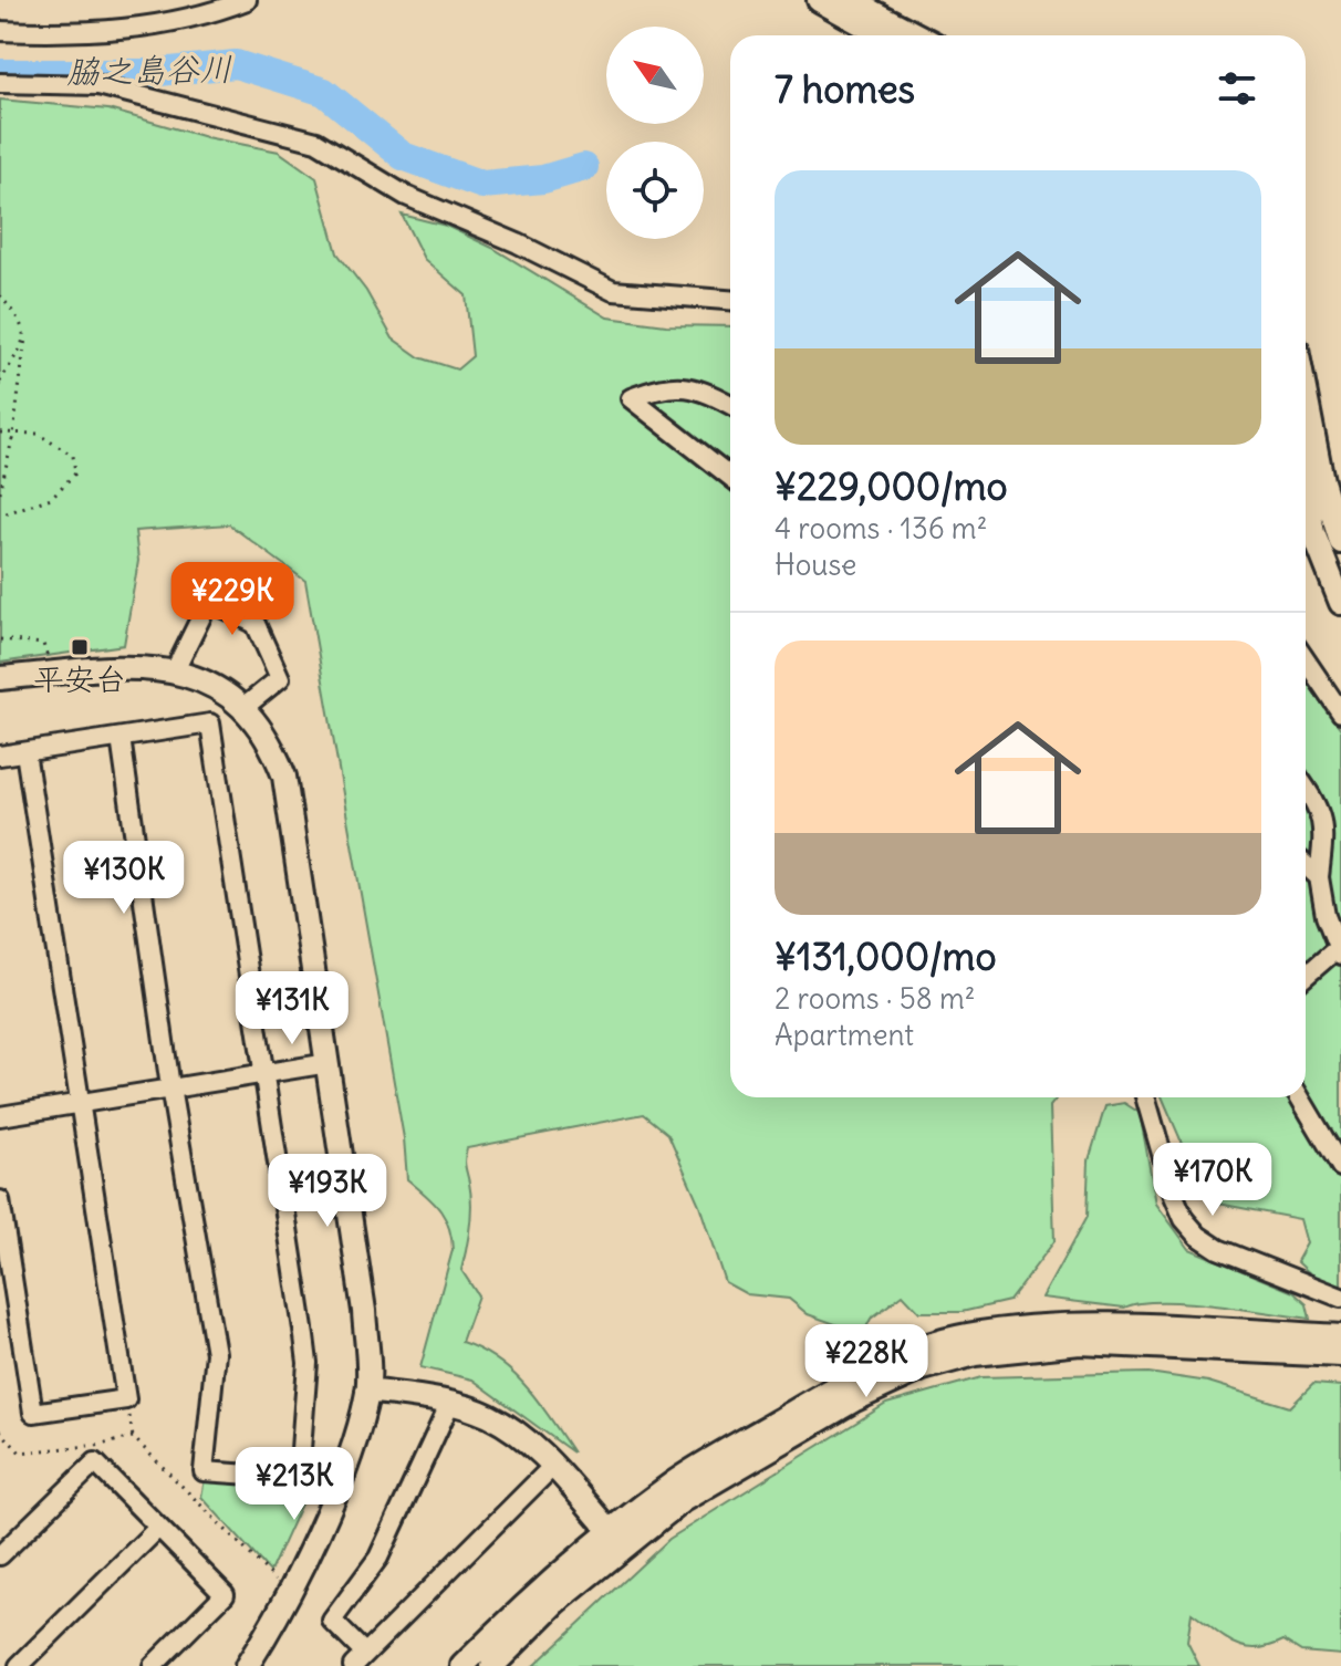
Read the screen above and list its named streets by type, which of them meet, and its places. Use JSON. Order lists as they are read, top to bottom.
{
  "water": ["脇之島谷川"],
  "places": {
    "transit": ["平安台"]
  },
  "north": "top left",
  "page": {
    "heading": "7 homes",
    "list": [
      {
        "name": "¥229,000/mo",
        "note": "4 rooms · 136 m² · House"
      },
      {
        "name": "¥131,000/mo",
        "note": "2 rooms · 58 m² · Apartment"
      }
    ],
    "price": [
      "¥229K",
      "¥130K",
      "¥131K",
      "¥170K",
      "¥193K",
      "¥228K",
      "¥213K"
    ]
  }
}
